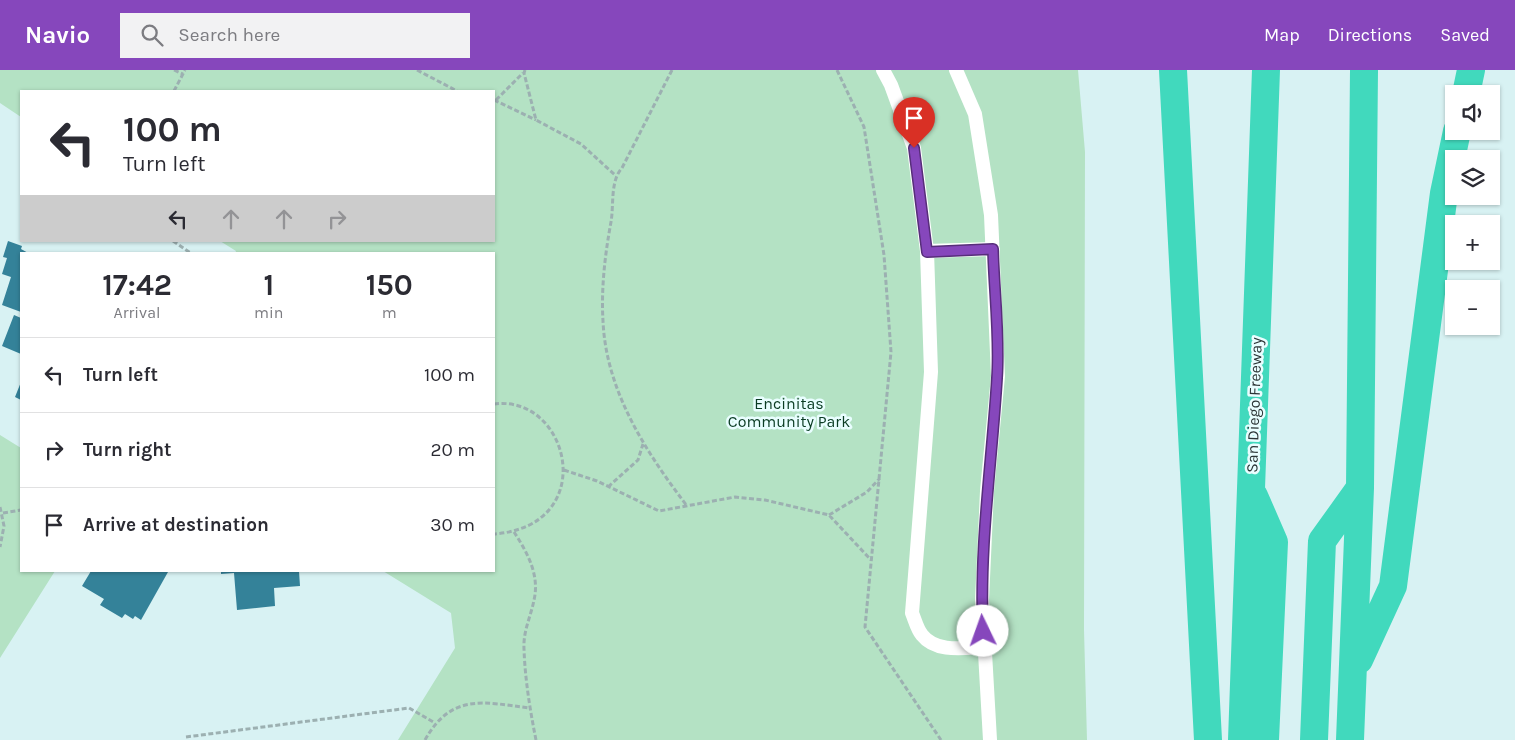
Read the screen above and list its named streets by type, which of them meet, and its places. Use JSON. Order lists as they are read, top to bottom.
{
  "streets": {
    "highway": ["San Diego Freeway"]
  },
  "parks": ["Encinitas Community Park"],
  "page": {
    "header": "Navio",
    "search": "Search here",
    "nav": ["Map", "Directions", "Saved"],
    "map_buttons": ["+", "−"],
    "turn": ["100 m", "Turn left"],
    "eta": [
      "17:42",
      "Arrival",
      "1",
      "min",
      "150",
      "m"
    ],
    "list": [
      {
        "name": "Turn left",
        "value": "100 m"
      },
      {
        "name": "Turn right",
        "value": "20 m"
      },
      {
        "name": "Arrive at destination",
        "value": "30 m"
      }
    ]
  }
}
